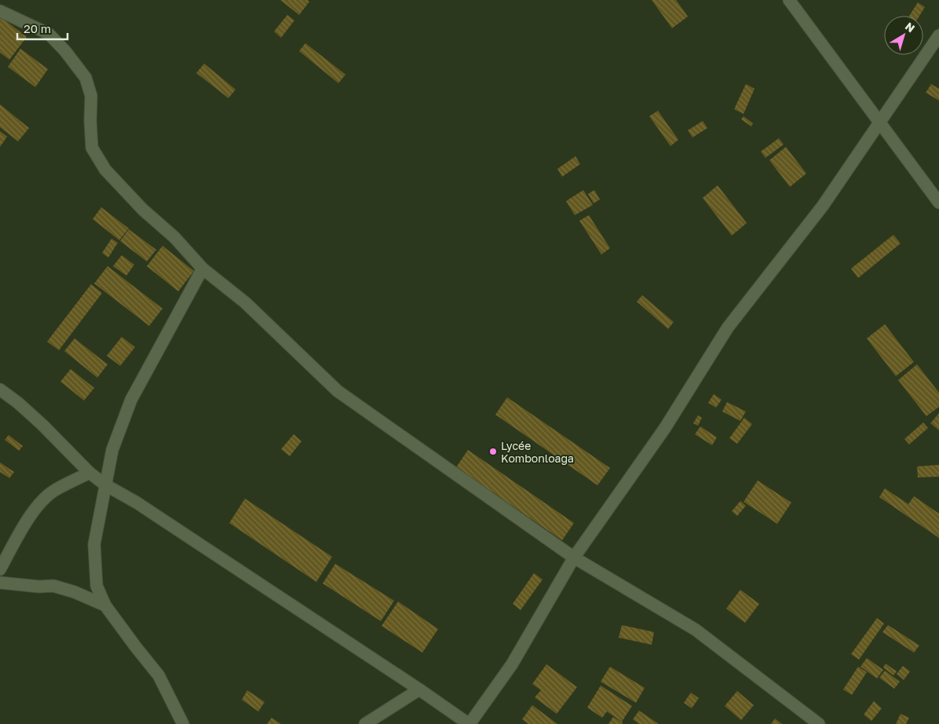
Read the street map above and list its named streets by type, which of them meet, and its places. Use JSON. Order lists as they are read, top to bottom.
{
  "places": ["Lycée Kombonloaga"],
  "scale_bar": "20 m",
  "north": "top right"
}
